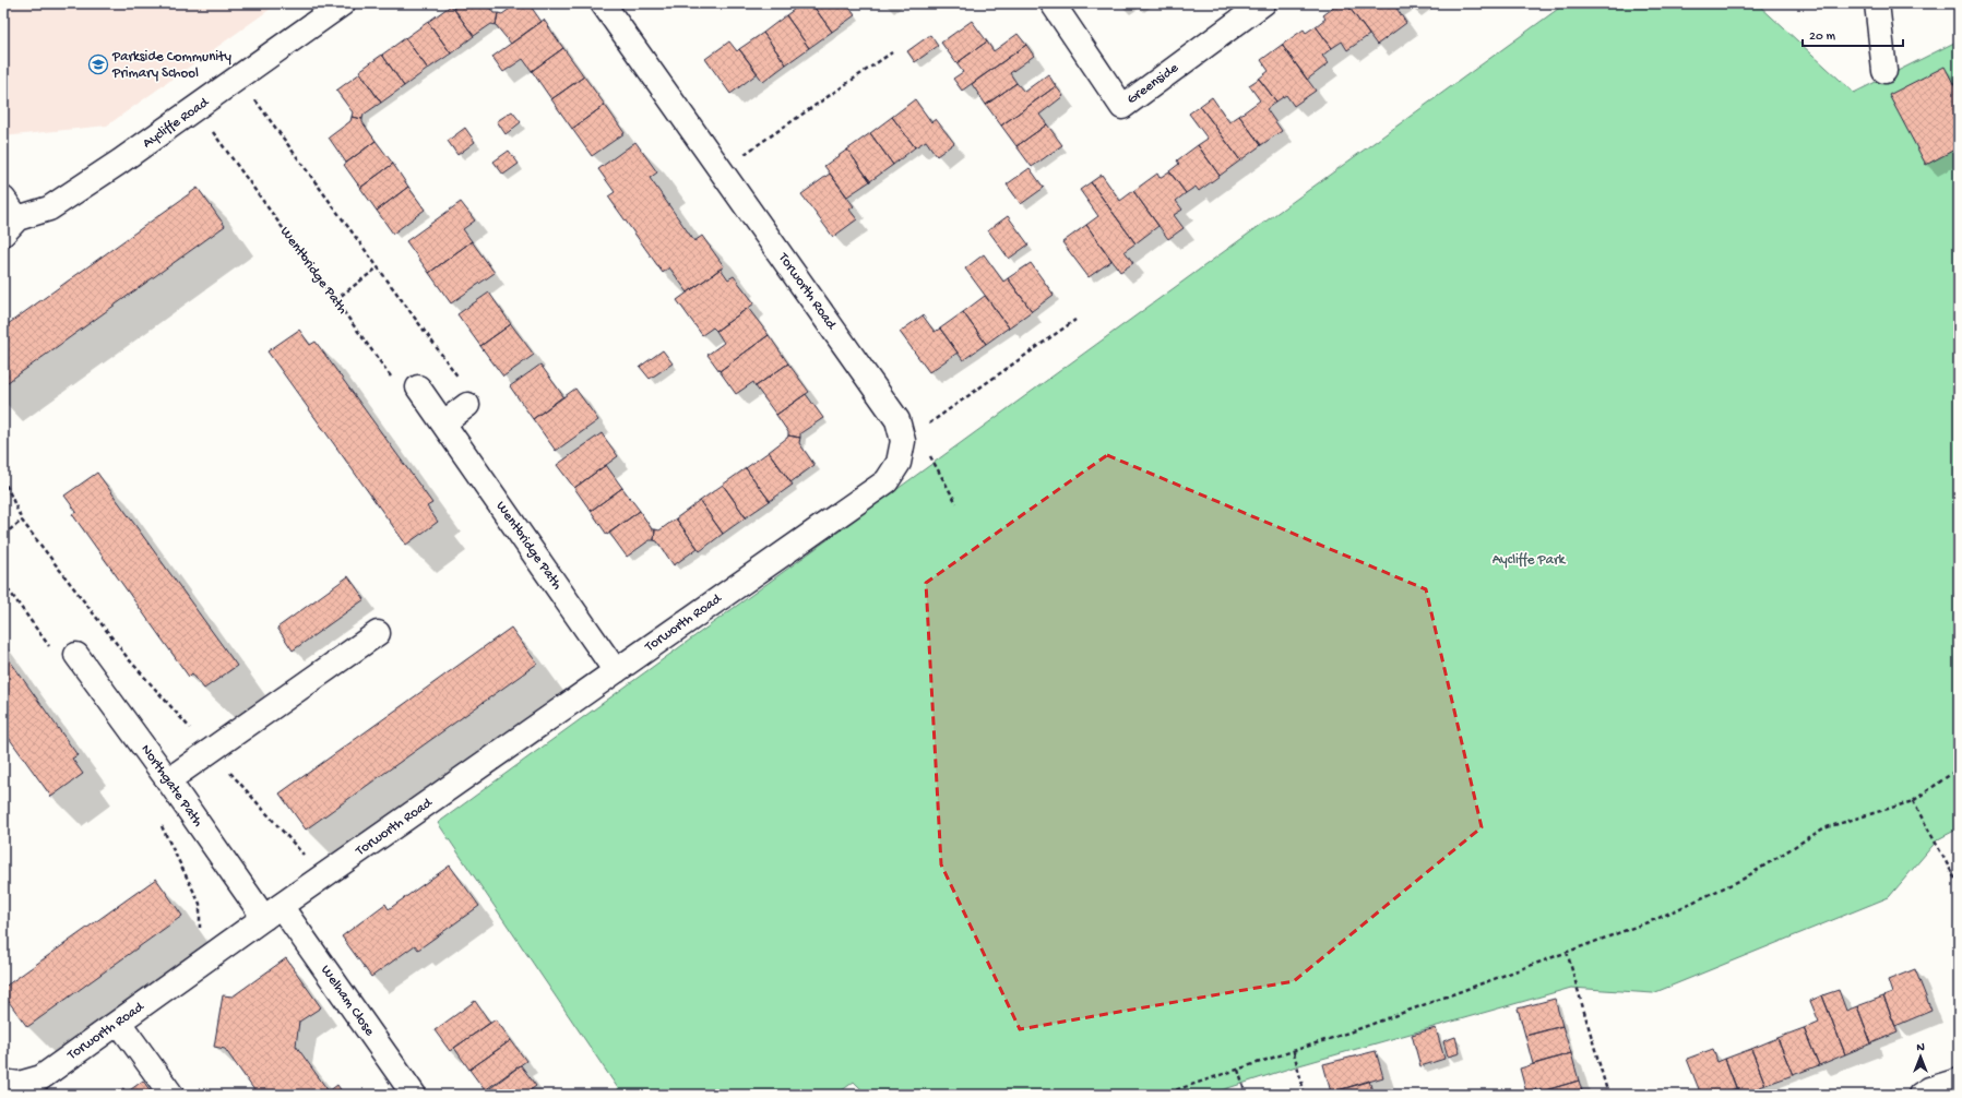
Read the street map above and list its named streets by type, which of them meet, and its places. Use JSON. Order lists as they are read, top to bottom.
{
  "streets": {
    "street": [
      "Greenside",
      "Aycliffe Road",
      "Wentbridge Path",
      "Torworth Road",
      "Northgate Path",
      "Welham Close"
    ]
  },
  "crossings": [
    ["Aycliffe Road", "Wentbridge Path"],
    ["Wentbridge Path", "Torworth Road"],
    ["Torworth Road", "Northgate Path"],
    ["Torworth Road", "Welham Close"],
    ["Northgate Path", "Welham Close"]
  ],
  "parks": ["Aycliffe Park"],
  "places": {
    "school or university": ["Parkside Community Primary School"]
  },
  "scale_bar": "20 m",
  "north": "top"
}
